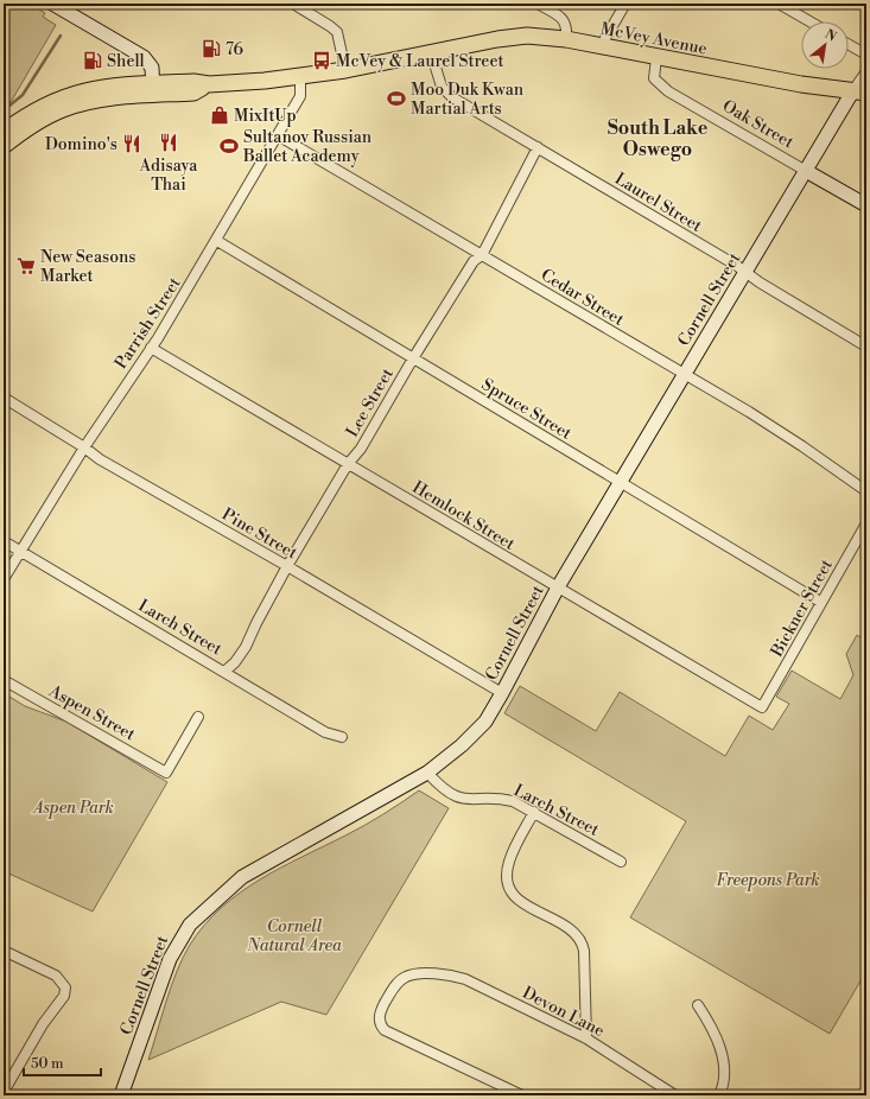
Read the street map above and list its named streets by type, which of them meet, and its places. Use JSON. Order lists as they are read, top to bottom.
{
  "streets": {
    "main road": ["McVey Avenue"],
    "street": [
      "Oak Street",
      "Laurel Street",
      "Cedar Street",
      "Cornell Street",
      "Parrish Street",
      "Lee Street",
      "Spruce Street",
      "Hemlock Street",
      "Pine Street",
      "Bickner Street",
      "Larch Street",
      "Aspen Street",
      "Devon Lane"
    ]
  },
  "crossings": [
    ["McVey Avenue", "Oak Street"],
    ["McVey Avenue", "Laurel Street"],
    ["McVey Avenue", "Cornell Street"],
    ["McVey Avenue", "Parrish Street"],
    ["Oak Street", "Cornell Street"],
    ["Laurel Street", "Cornell Street"],
    ["Laurel Street", "Lee Street"],
    ["Cedar Street", "Cornell Street"],
    ["Cedar Street", "Parrish Street"],
    ["Cedar Street", "Lee Street"],
    ["Cornell Street", "Spruce Street"],
    ["Cornell Street", "Hemlock Street"],
    ["Cornell Street", "Pine Street"],
    ["Cornell Street", "Larch Street"],
    ["Parrish Street", "Spruce Street"],
    ["Parrish Street", "Hemlock Street"],
    ["Parrish Street", "Pine Street"],
    ["Parrish Street", "Larch Street"],
    ["Lee Street", "Spruce Street"],
    ["Lee Street", "Hemlock Street"],
    ["Lee Street", "Pine Street"],
    ["Lee Street", "Larch Street"],
    ["Spruce Street", "Bickner Street"],
    ["Hemlock Street", "Bickner Street"]
  ],
  "districts": ["South Lake Oswego"],
  "parks": ["Aspen Park", "Freepons Park", "Cornell Natural Area"],
  "places": {
    "fuel station": ["76", "Shell"],
    "bus stop": ["McVey & Laurel Street"],
    "sports": ["Moo Duk Kwan Martial Arts", "Sultanov Russian Ballet Academy"],
    "shop": ["MixItUp"],
    "restaurant": ["Adisaya Thai", "Domino's"],
    "supermarket": ["New Seasons Market"]
  },
  "scale_bar": "50 m",
  "north": "top right"
}
